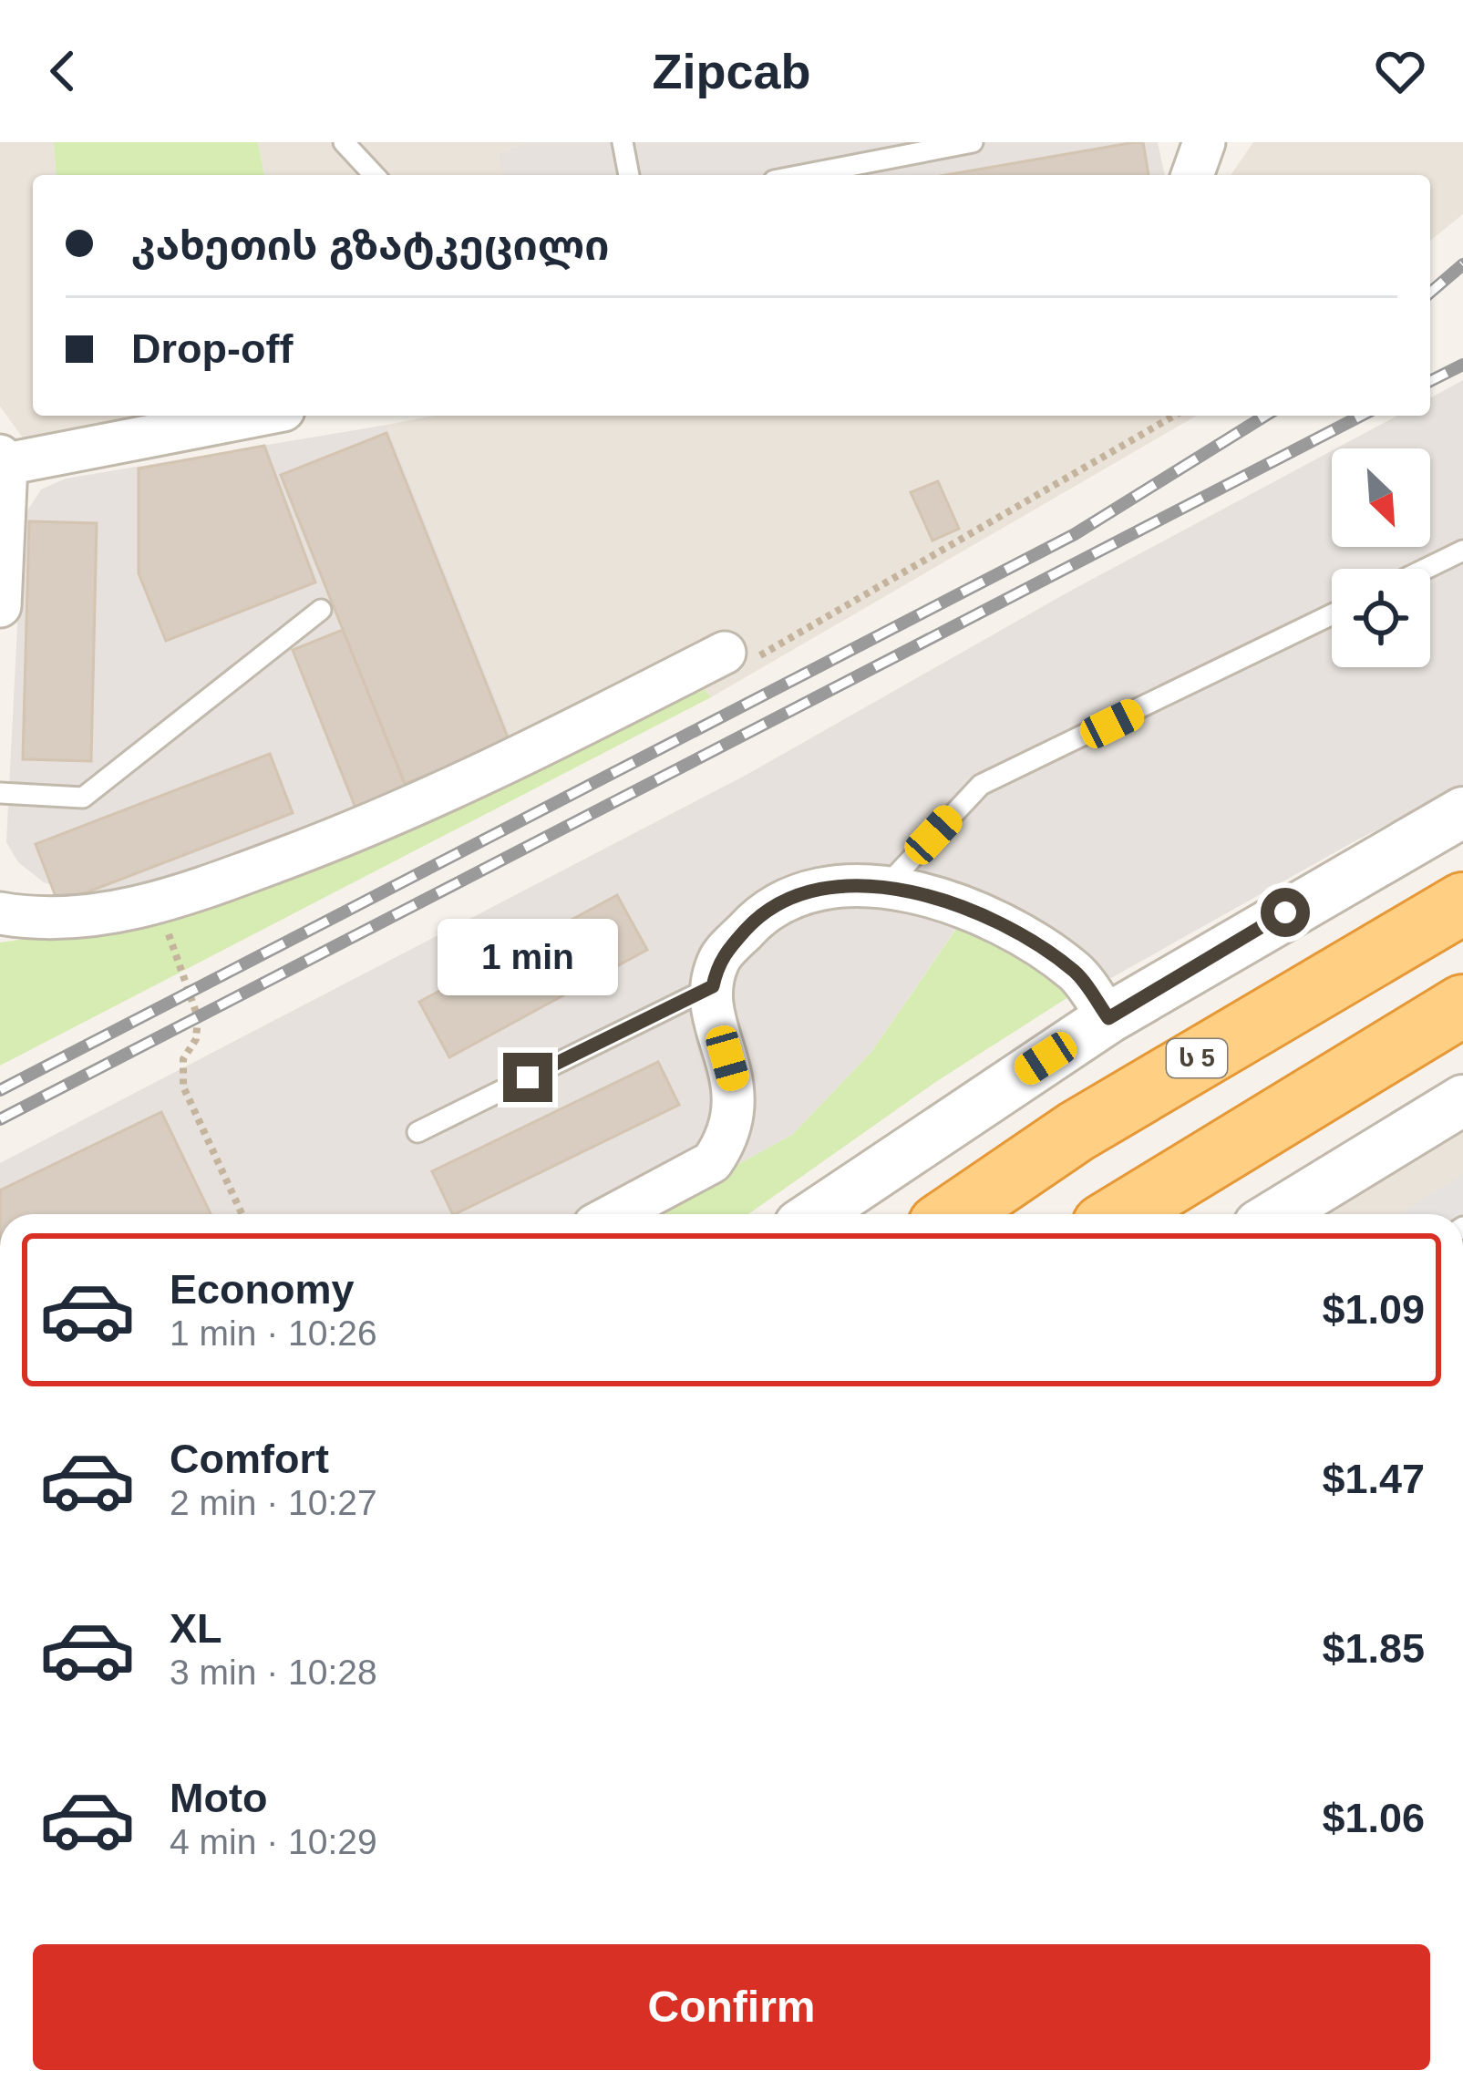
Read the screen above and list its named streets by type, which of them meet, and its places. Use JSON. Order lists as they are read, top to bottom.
{
  "streets": {
    "highway": ["ს 5"]
  },
  "north": "bottom right",
  "page": {
    "header": "Zipcab",
    "banner": ["კახეთის გზატკეცილი", "Drop-off"],
    "bubble": "1 min",
    "list": [
      {
        "name": "Economy",
        "note": "1 min · 10:26",
        "value": "$1.09"
      },
      {
        "name": "Comfort",
        "note": "2 min · 10:27",
        "value": "$1.47"
      },
      {
        "name": "XL",
        "note": "3 min · 10:28",
        "value": "$1.85"
      },
      {
        "name": "Moto",
        "note": "4 min · 10:29",
        "value": "$1.06"
      }
    ],
    "buttons": "Confirm"
  }
}
